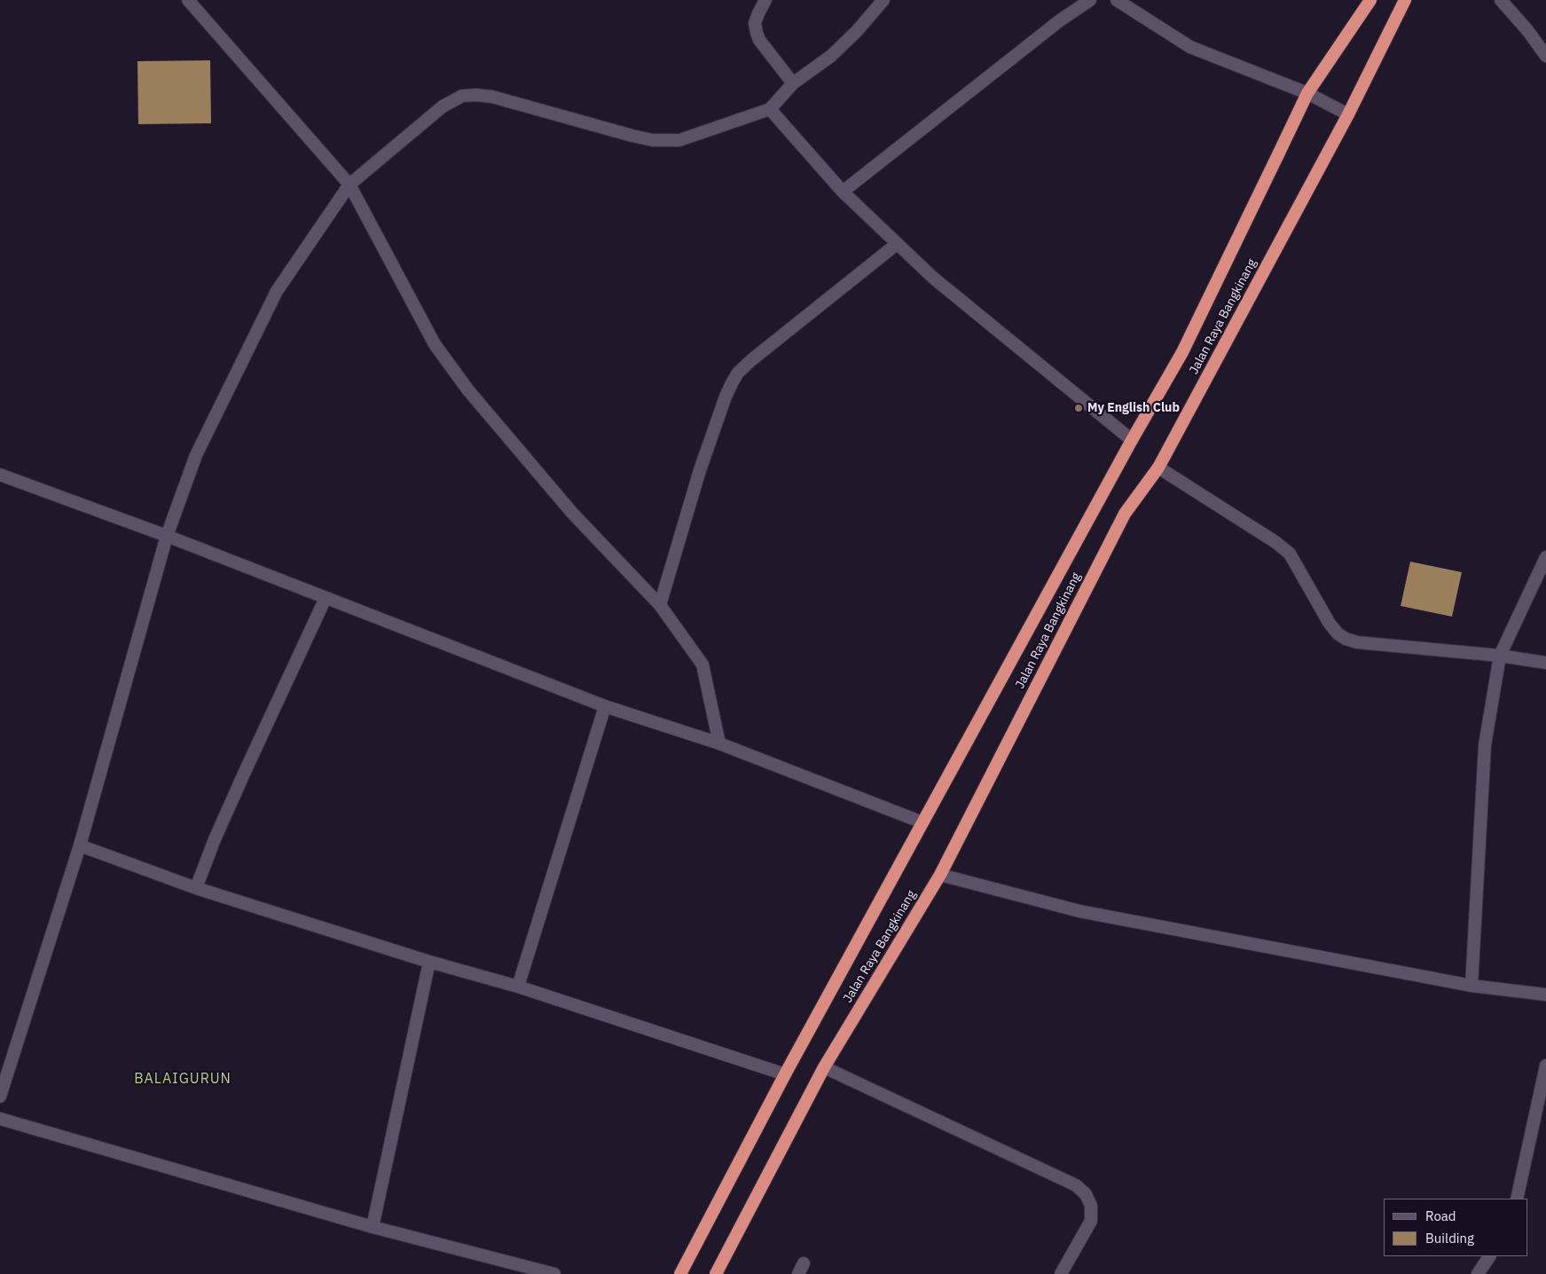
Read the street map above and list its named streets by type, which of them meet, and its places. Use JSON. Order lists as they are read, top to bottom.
{
  "streets": {
    "highway": ["Jalan Raya Bangkinang"]
  },
  "districts": ["BALAIGURUN"],
  "places": ["My English Club"],
  "legend": ["Road", "Building"]
}
